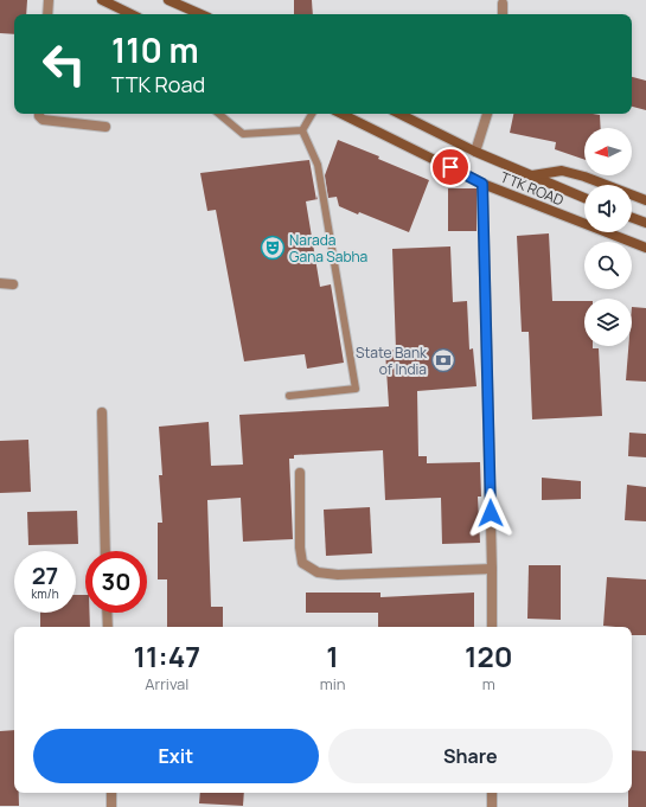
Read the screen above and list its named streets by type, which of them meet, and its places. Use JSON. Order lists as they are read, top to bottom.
{
  "streets": {
    "main road": ["TTK ROAD"]
  },
  "places": {
    "theatre": ["Narada Gana Sabha"],
    "bank": ["State Bank of India"]
  },
  "north": "left",
  "page": {
    "turn": ["110 m", "TTK Road"],
    "speed": "27 km/h",
    "limit": "30",
    "eta": [
      "11:47",
      "Arrival",
      "1",
      "min",
      "120",
      "m"
    ],
    "buttons": ["Exit", "Share"]
  }
}
